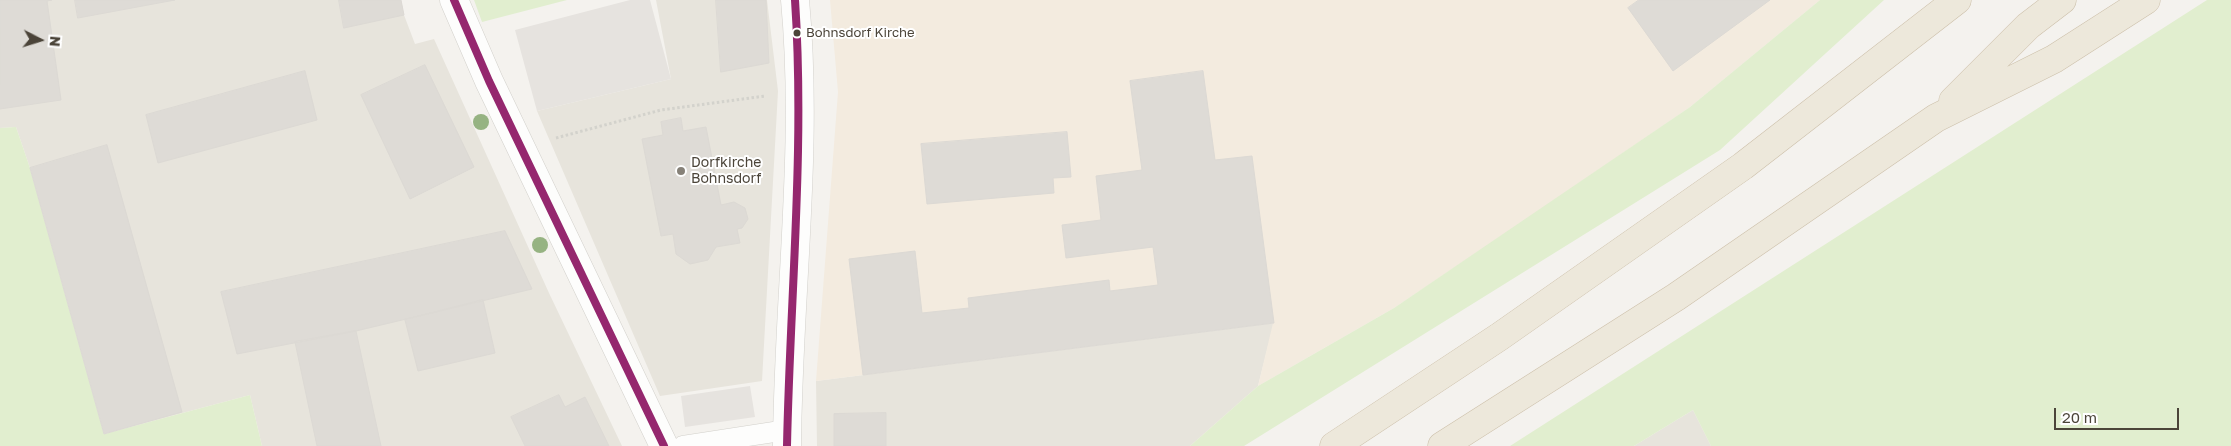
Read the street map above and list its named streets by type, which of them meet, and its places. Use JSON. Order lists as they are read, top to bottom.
{
  "places": ["Bohnsdorf Kirche", "Dorfkirche Bohnsdorf"],
  "scale_bar": "20 m",
  "north": "right"
}
